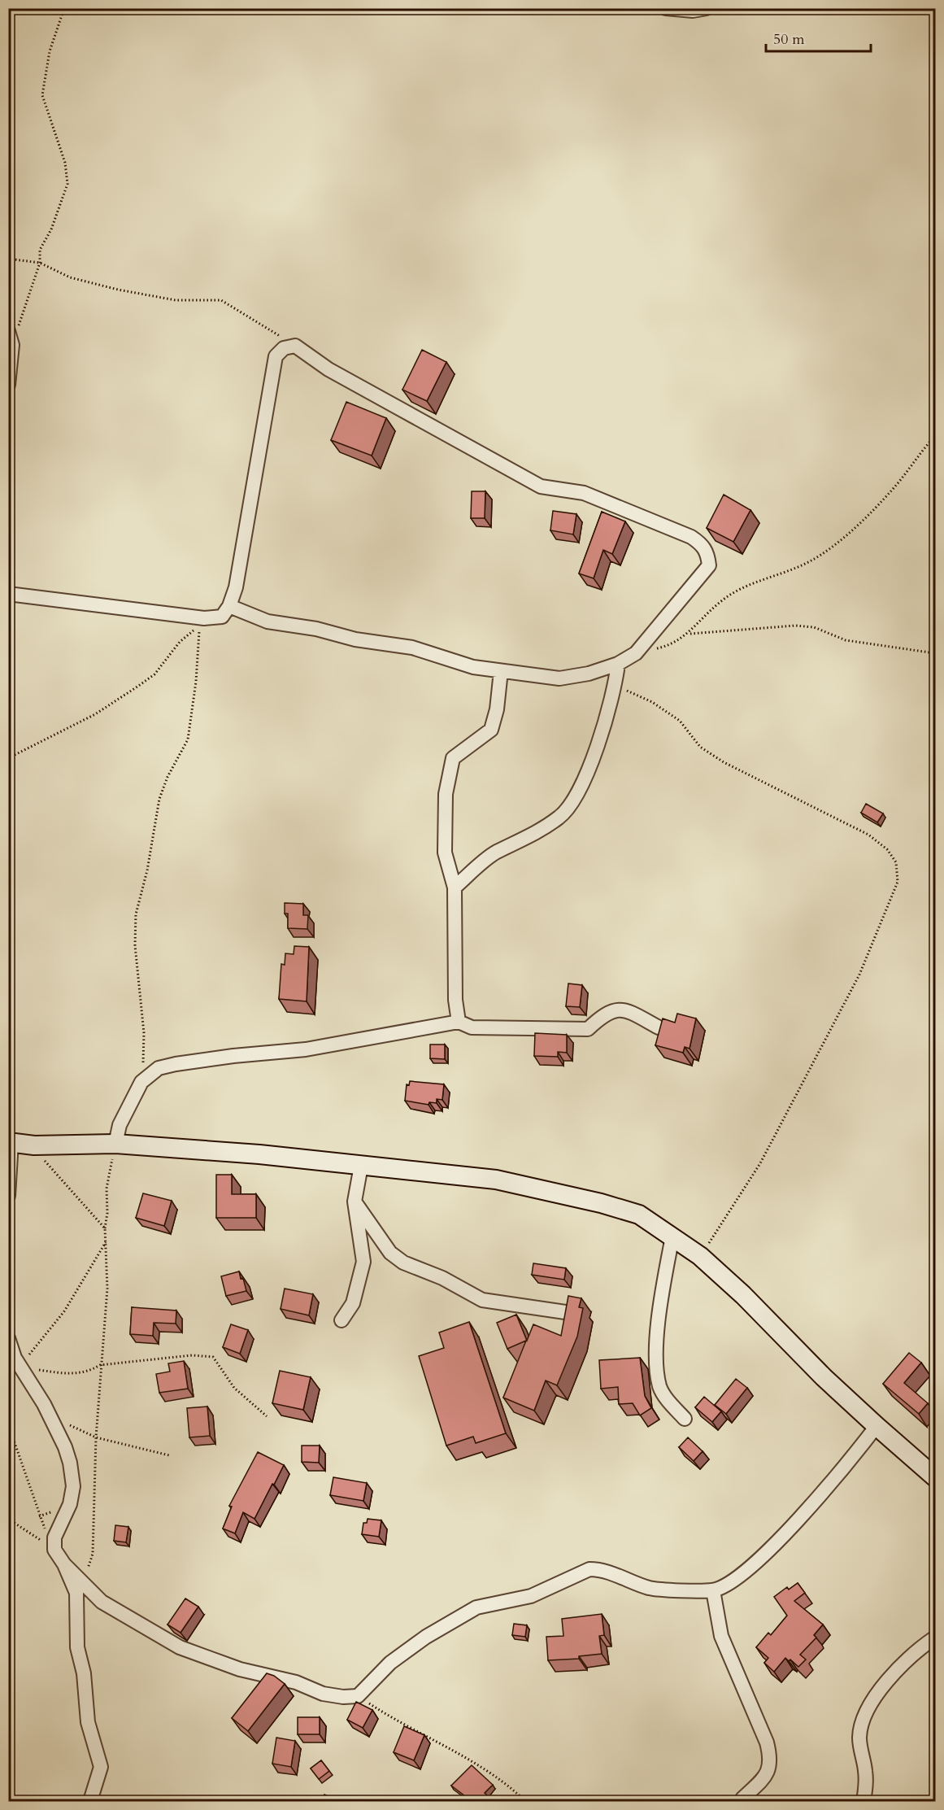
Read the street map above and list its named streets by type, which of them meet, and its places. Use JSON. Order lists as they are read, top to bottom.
{
  "scale_bar": "50 m"
}
